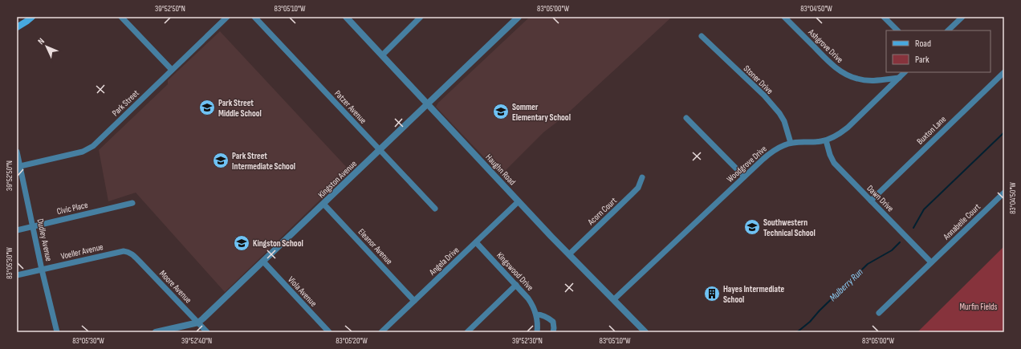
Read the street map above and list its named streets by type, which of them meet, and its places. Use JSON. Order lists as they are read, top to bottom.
{
  "streets": {
    "street": [
      "Ashgrove Drive",
      "Stoner Drive",
      "Park Street",
      "Patzer Avenue",
      "Buxton Lane",
      "Woodgrove Drive",
      "Haughn Road",
      "Kingston Avenue",
      "Dawn Drive",
      "Civic Place",
      "Acorn Court",
      "Annabelle Court",
      "Dudley Avenue",
      "Eleanor Avenue",
      "Voeller Avenue",
      "Angela Drive",
      "Kingswood Drive",
      "Moore Avenue",
      "Viola Avenue"
    ]
  },
  "crossings": [
    ["Ashgrove Drive", "Woodgrove Drive"],
    ["Stoner Drive", "Woodgrove Drive"],
    ["Park Street", "Dudley Avenue"],
    ["Patzer Avenue", "Kingston Avenue"],
    ["Buxton Lane", "Dawn Drive"],
    ["Woodgrove Drive", "Haughn Road"],
    ["Woodgrove Drive", "Dawn Drive"],
    ["Haughn Road", "Kingston Avenue"],
    ["Haughn Road", "Acorn Court"],
    ["Haughn Road", "Angela Drive"],
    ["Kingston Avenue", "Eleanor Avenue"],
    ["Kingston Avenue", "Moore Avenue"],
    ["Kingston Avenue", "Viola Avenue"],
    ["Dawn Drive", "Annabelle Court"],
    ["Civic Place", "Dudley Avenue"],
    ["Dudley Avenue", "Voeller Avenue"],
    ["Eleanor Avenue", "Angela Drive"],
    ["Voeller Avenue", "Moore Avenue"],
    ["Angela Drive", "Kingswood Drive"]
  ],
  "water": ["Mulberry Run"],
  "parks": ["Murfin Fields"],
  "places": {
    "school or university": [
      "Park Street Middle School",
      "Sommer Elementary School",
      "Park Street Intermediate School",
      "Southwestern Technical School",
      "Kingston School"
    ],
    "building": ["Hayes Intermediate School"]
  },
  "legend": ["Road", "Park"],
  "north": "top left",
  "coordinates": [
    "39°52'50\"N",
    "83°05'10\"W",
    "83°05'00\"W",
    "83°04'50\"W",
    "83°05'30\"W",
    "39°52'40\"N",
    "83°05'20\"W",
    "39°52'30\"N"
  ]
}
